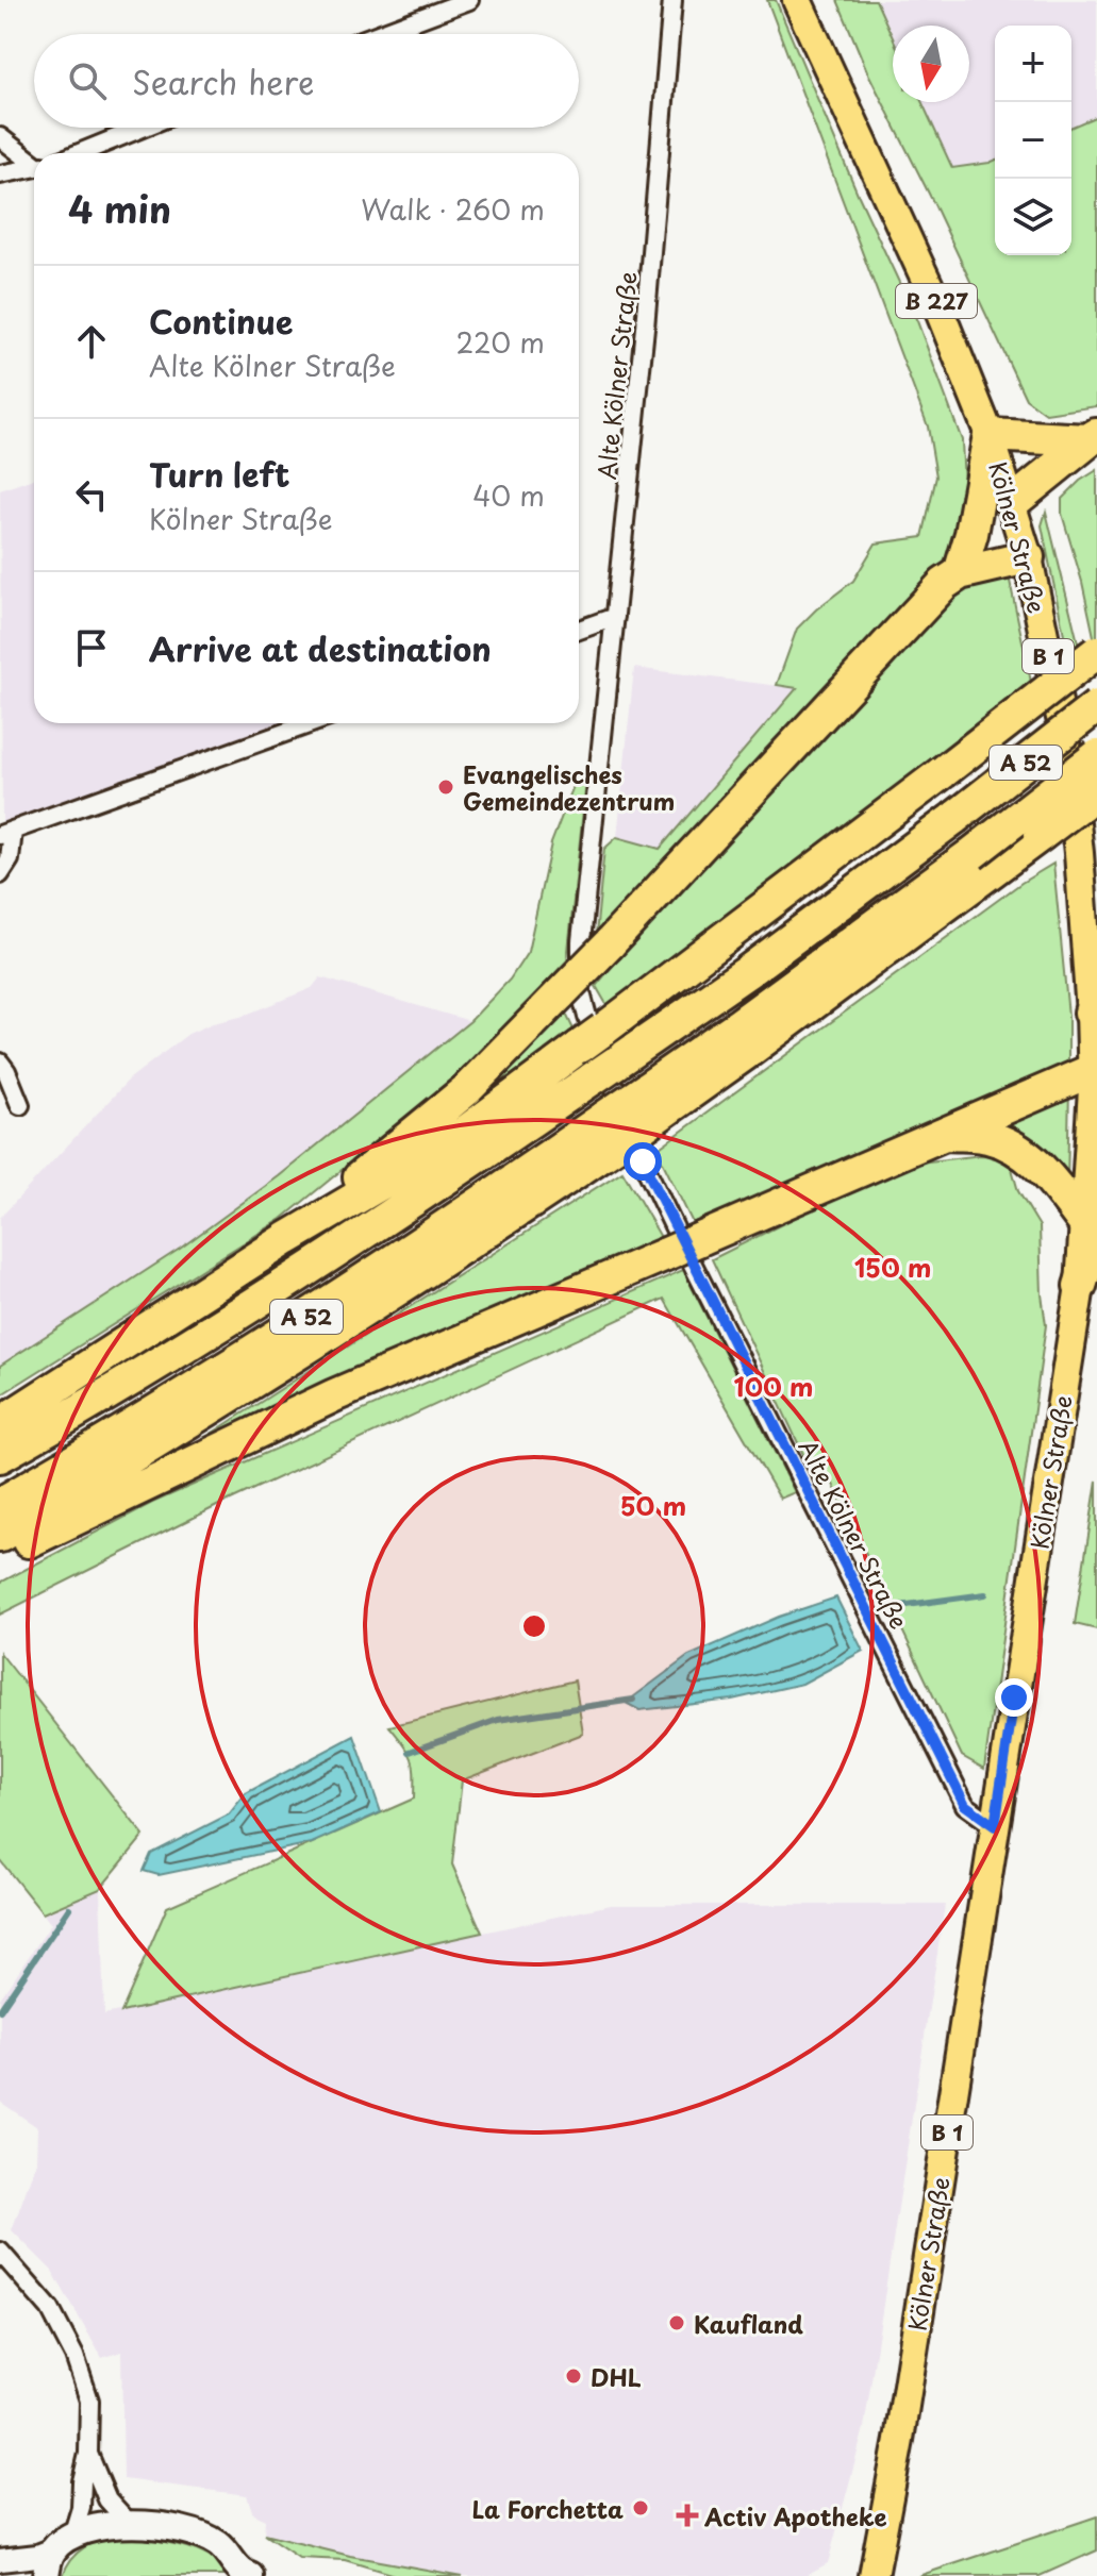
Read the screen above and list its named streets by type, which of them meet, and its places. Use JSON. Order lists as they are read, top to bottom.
{
  "streets": {
    "highway": ["A 52"],
    "main road": ["B 227", "Kölner Straße", "B 1"],
    "street": ["Alte Kölner Straße"]
  },
  "crossings": [
    ["Alte Kölner Straße", "Kölner Straße"]
  ],
  "places": {
    "other": [
      "Evangelisches Gemeindezentrum",
      "Kaufland",
      "DHL",
      "La Forchetta"
    ],
    "health": ["Activ Apotheke"]
  },
  "north": "bottom",
  "page": {
    "map_buttons": ["+", "−"],
    "search": "Search here",
    "heading": ["4 min", "Walk · 260 m"],
    "list": [
      ["Continue", "Alte Kölner Straße", "220 m"],
      ["Turn left", "Kölner Straße", "40 m"],
      "Arrive at destination"
    ]
  },
  "rings": ["150 m", "100 m", "50 m"]
}
